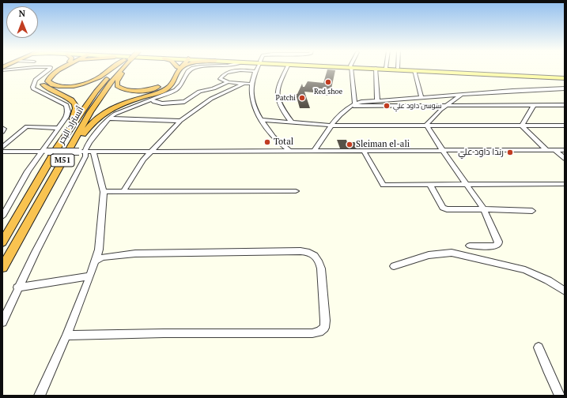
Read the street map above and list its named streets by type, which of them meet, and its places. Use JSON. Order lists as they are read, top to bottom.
{
  "streets": {
    "highway": ["أتستراد البحر", "M51"]
  },
  "places": [
    "Red shoe",
    "Patchi",
    "سوسن داود علي",
    "Total",
    "Sleiman el-ali",
    "رندا داود علي"
  ],
  "north": "top"
}
